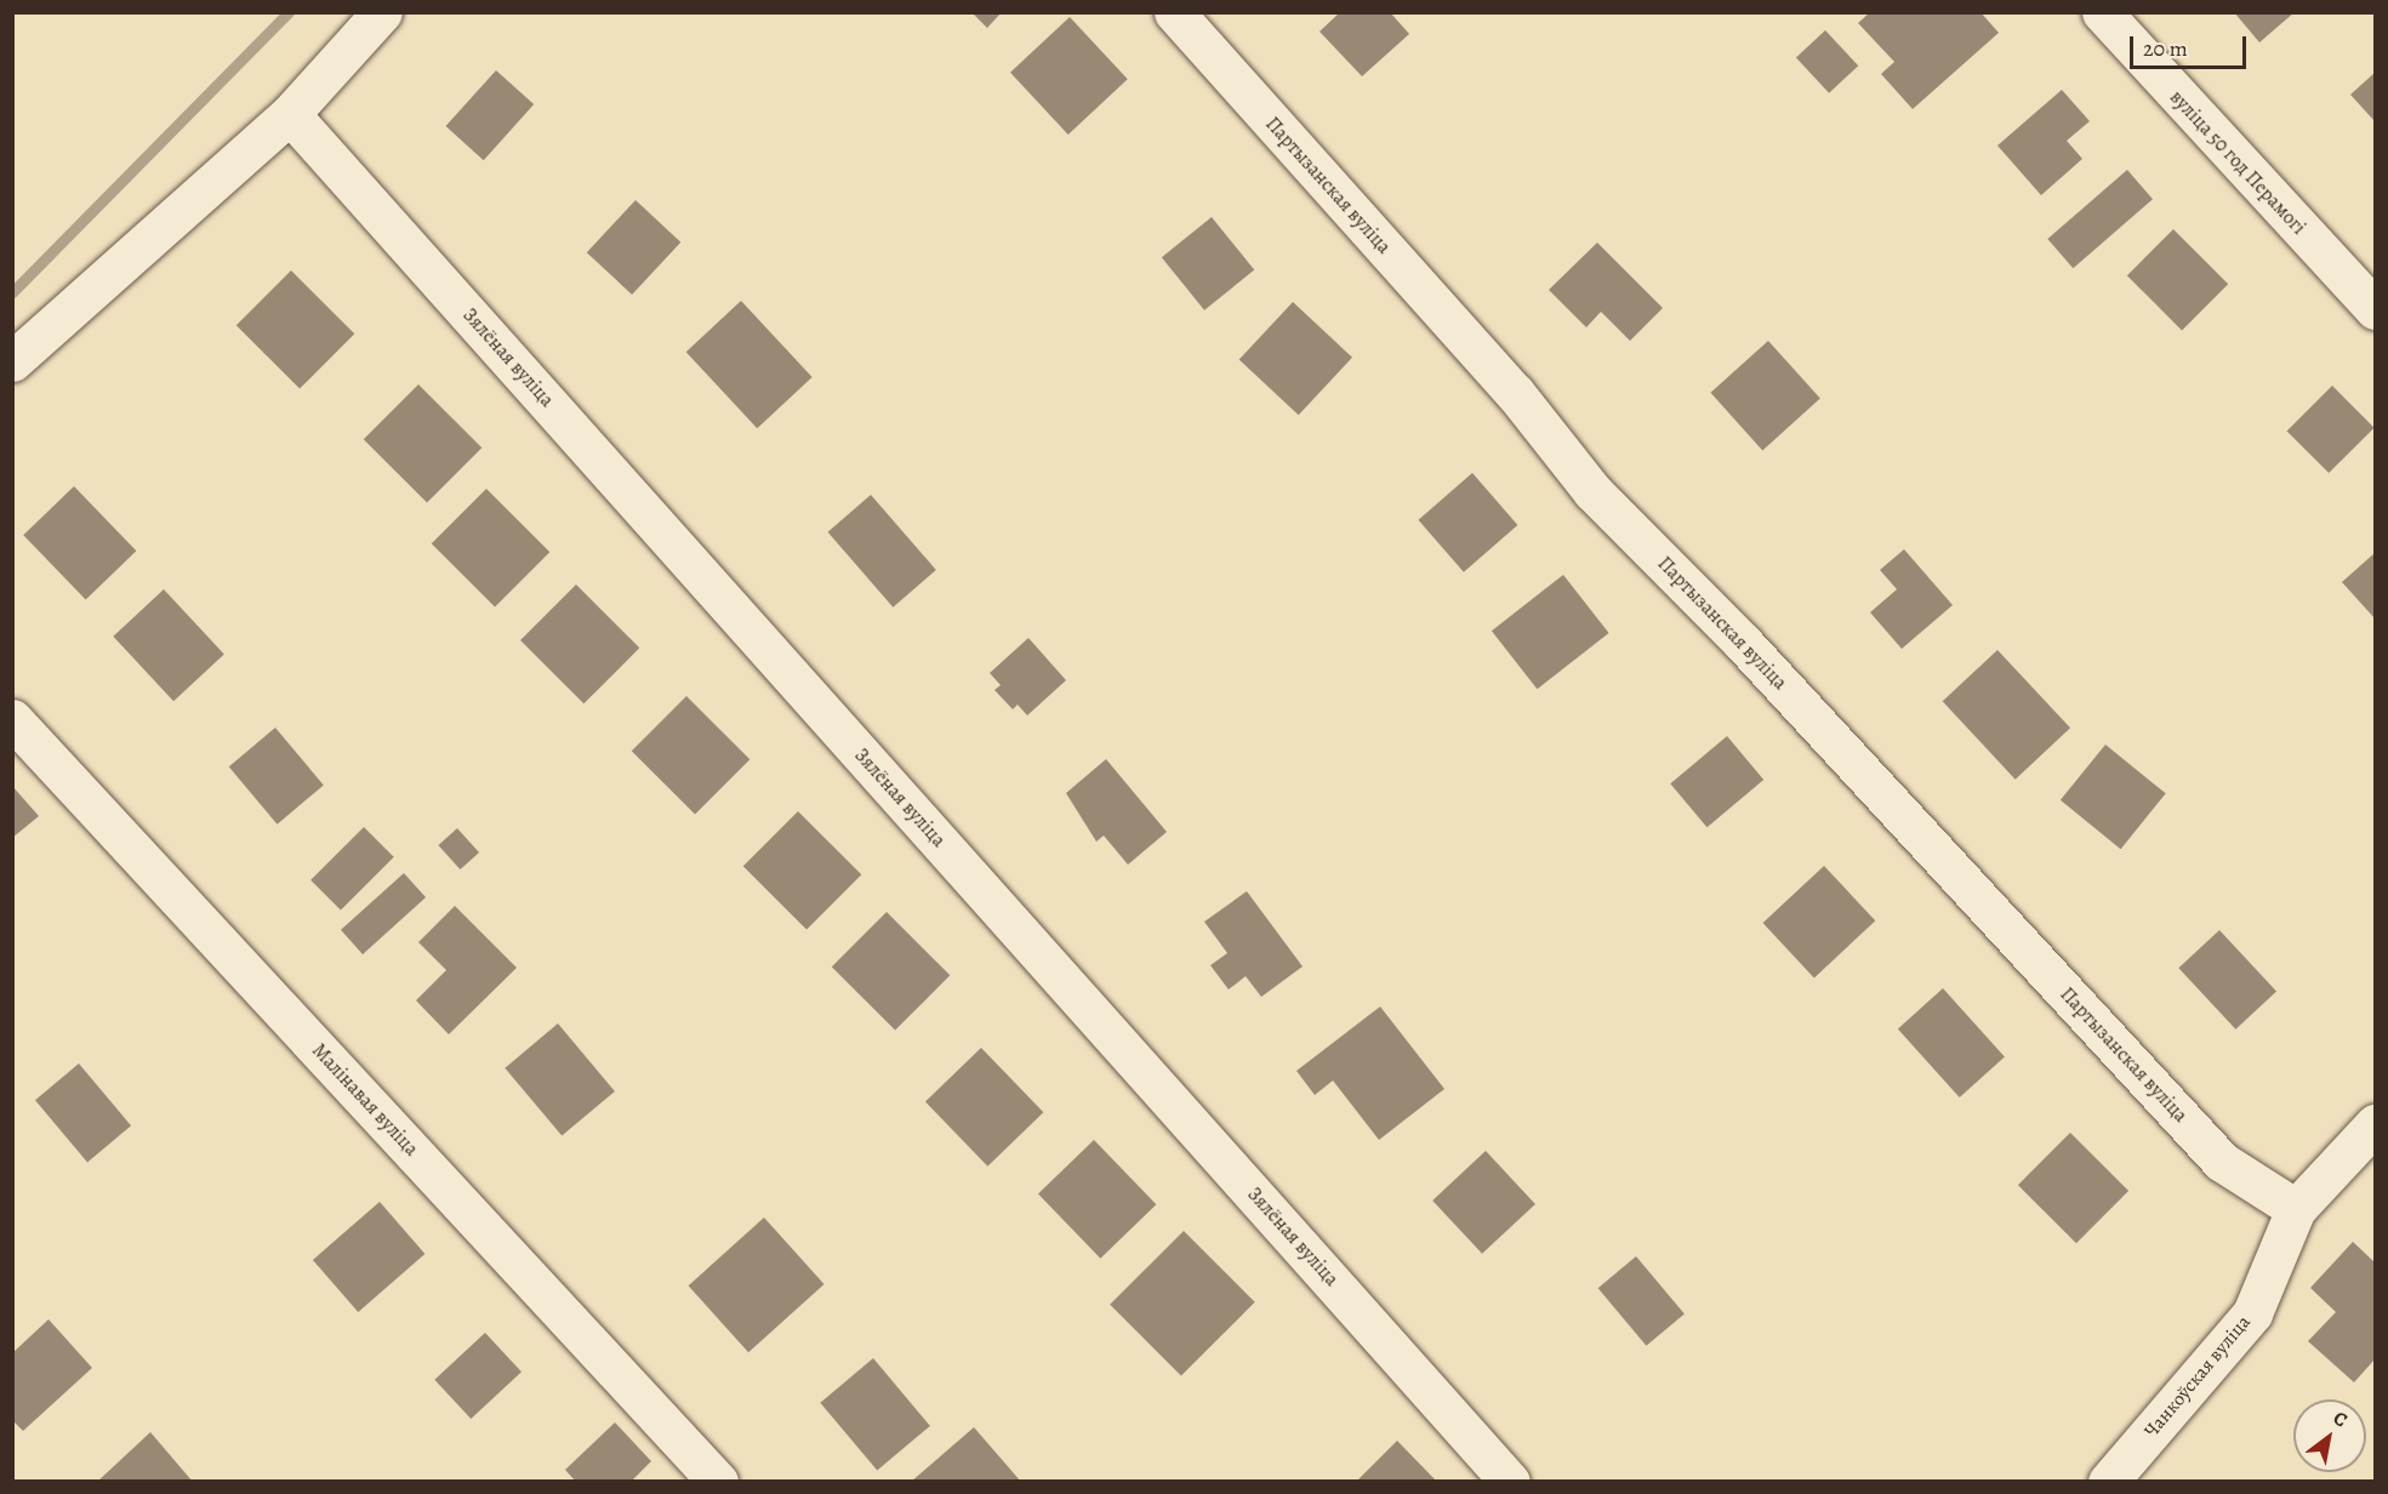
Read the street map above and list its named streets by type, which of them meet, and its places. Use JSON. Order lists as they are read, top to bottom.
{
  "streets": {
    "street": [
      "вуліца 50 год Перамогі",
      "Партызанская вуліца",
      "Зялёная вуліца",
      "Малінавая вуліца",
      "Чанкоўская вуліца"
    ]
  },
  "crossings": [
    ["Партызанская вуліца", "Чанкоўская вуліца"]
  ],
  "scale_bar": "20 m",
  "north": "top right"
}
